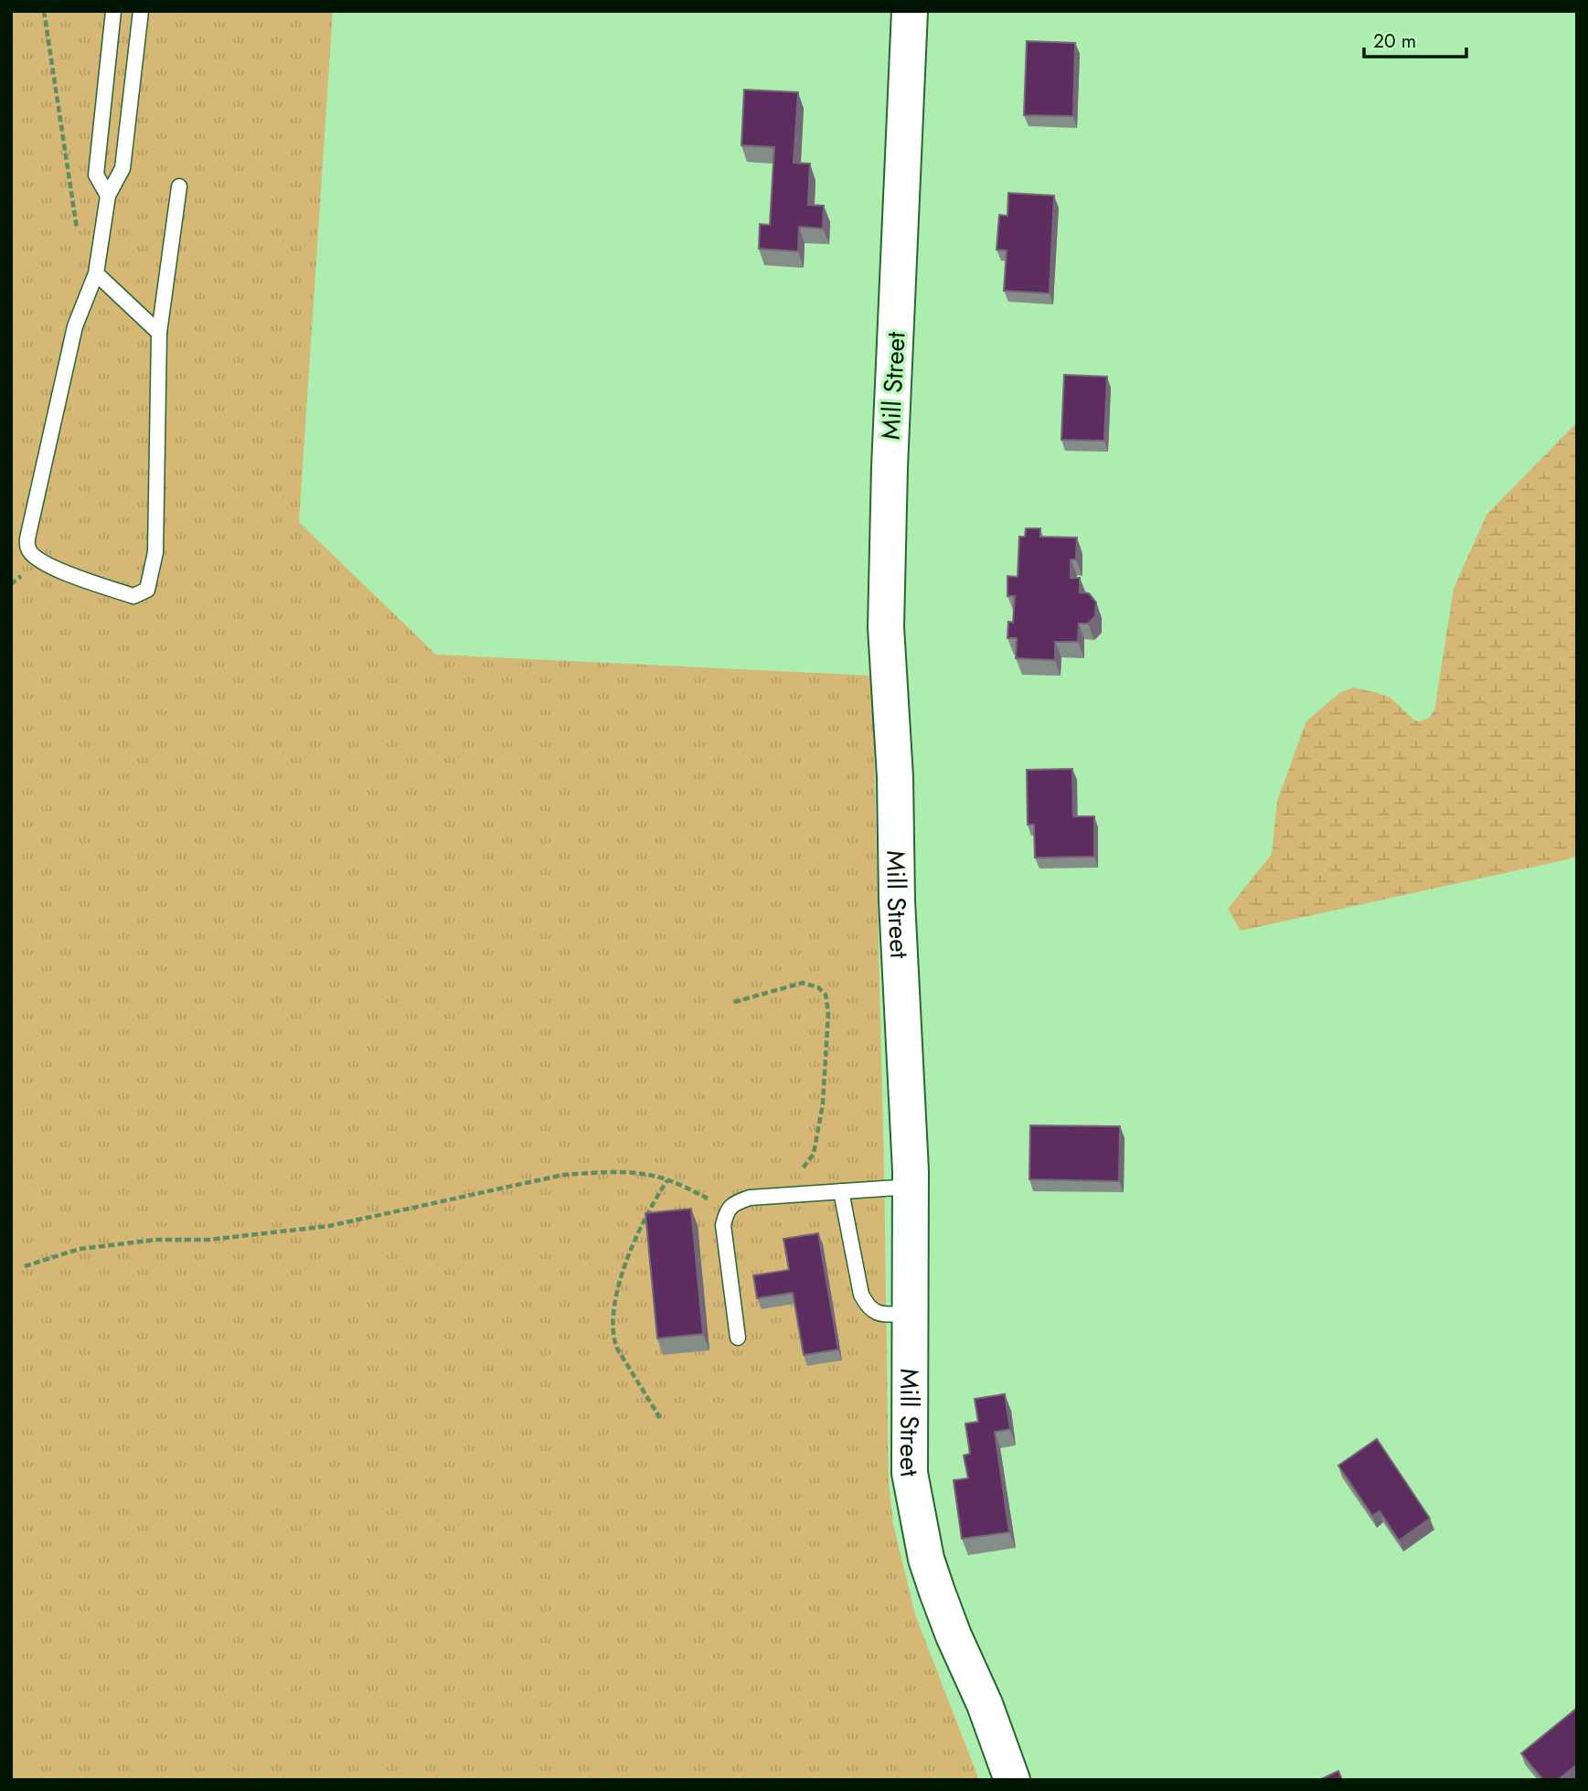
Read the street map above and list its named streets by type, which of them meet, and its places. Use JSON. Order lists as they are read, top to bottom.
{
  "streets": {
    "street": ["Mill Street"]
  },
  "scale_bar": "20 m"
}
